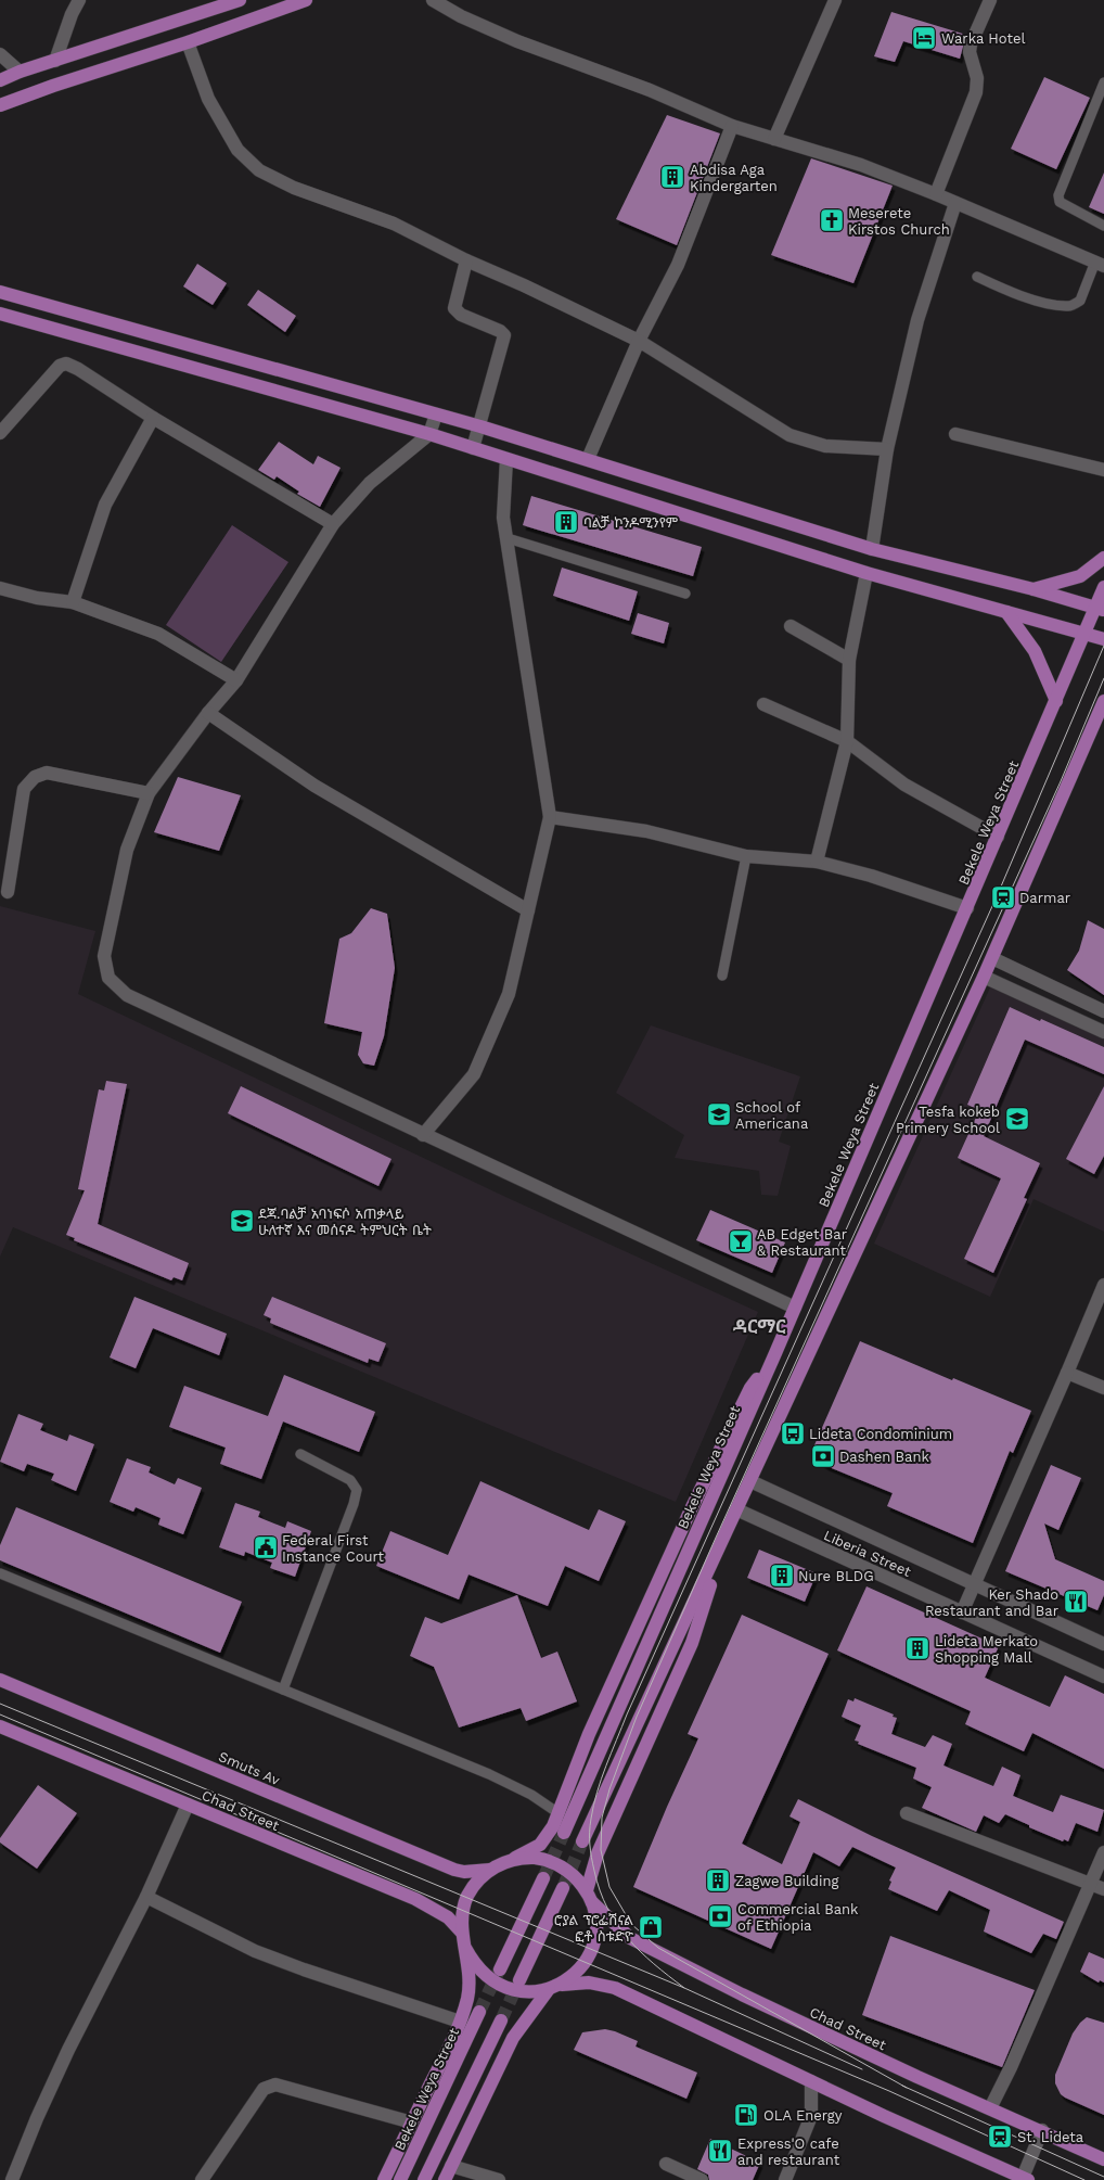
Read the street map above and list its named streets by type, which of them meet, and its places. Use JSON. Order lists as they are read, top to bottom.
{
  "streets": {
    "main road": ["Bekele Weya Street", "Smuts Av", "Chad Street"],
    "street": ["Liberia Street"]
  },
  "crossings": [
    ["Smuts Av", "Chad Street"]
  ],
  "districts": ["ዳርማር"],
  "places": {
    "hotel": ["Warka Hotel"],
    "building": [
      "Abdisa Aga Kindergarten",
      "ባልቻ ኮንዶሚንየም",
      "Nure BLDG",
      "Lideta Merkato Shopping Mall",
      "Zagwe Building"
    ],
    "church": ["Meserete Kirstos Church"],
    "station": ["Darmar", "St. Lideta"],
    "school or university": ["School of Americana", "Tesfa kokeb Primery School", "ደጃ.ባልቻ አባነፍሶ አጠቃላይ ሁለተኛ እና መሰናዶ ትምህርት ቤት"],
    "bar": ["AB Edget Bar & Restaurant"],
    "bus stop": ["Lideta Condominium"],
    "bank": ["Dashen Bank", "Commercial Bank of Ethiopia"],
    "public building": ["Federal First Instance Court"],
    "restaurant": ["Ker Shado Restaurant and Bar", "Express'O cafe and restaurant"],
    "shop": ["ሮያል ፕሮፌሽናል ፎቶ ስቱድዮ"],
    "fuel station": ["OLA Energy"]
  }
}
